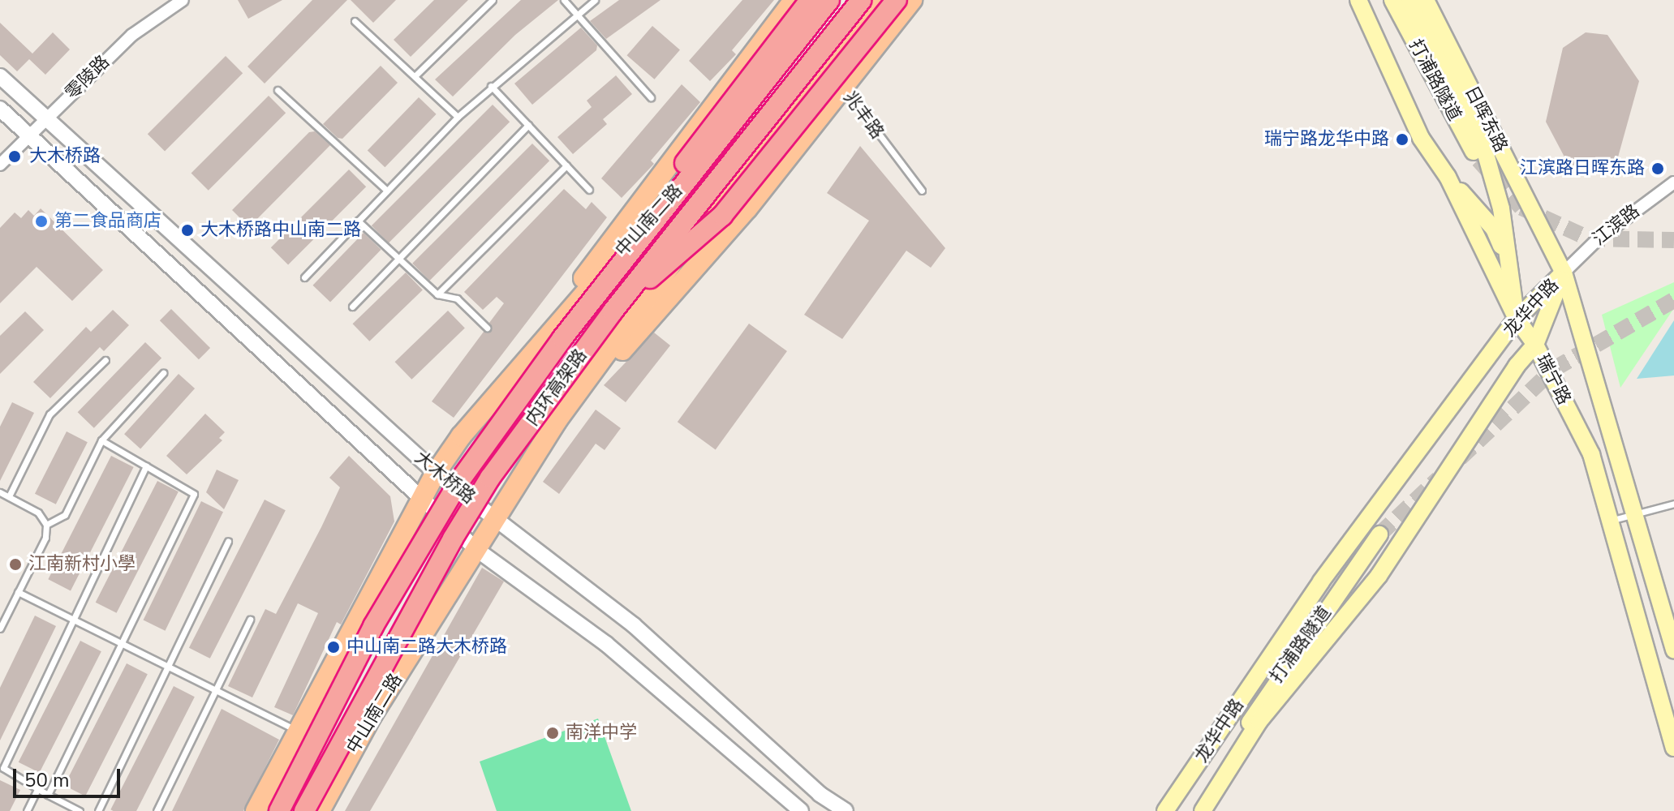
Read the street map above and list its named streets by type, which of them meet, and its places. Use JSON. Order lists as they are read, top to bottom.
{
  "streets": {
    "highway": ["内环高架路"],
    "main road": [
      "打浦路隧道",
      "日晖东路",
      "中山南二路",
      "龙华中路",
      "瑞宁路"
    ],
    "street": ["零陵路", "江滨路", "大木桥路"],
    "lane": ["兆丰路"]
  },
  "crossings": [
    ["零陵路", "大木桥路"],
    ["打浦路隧道", "龙华中路"],
    ["兆丰路", "中山南二路"],
    ["日晖东路", "江滨路"],
    ["日晖东路", "龙华中路"],
    ["日晖东路", "瑞宁路"],
    ["中山南二路", "内环高架路"],
    ["中山南二路", "大木桥路"],
    ["江滨路", "龙华中路"],
    ["江滨路", "瑞宁路"],
    ["龙华中路", "瑞宁路"]
  ],
  "places": [
    "瑞宁路龙华中路",
    "大木桥路",
    "江滨路日晖东路",
    "第二食品商店",
    "大木桥路中山南二路",
    "江南新村小學",
    "中山南二路大木桥路",
    "南洋中学"
  ],
  "scale_bar": "50 m"
}
